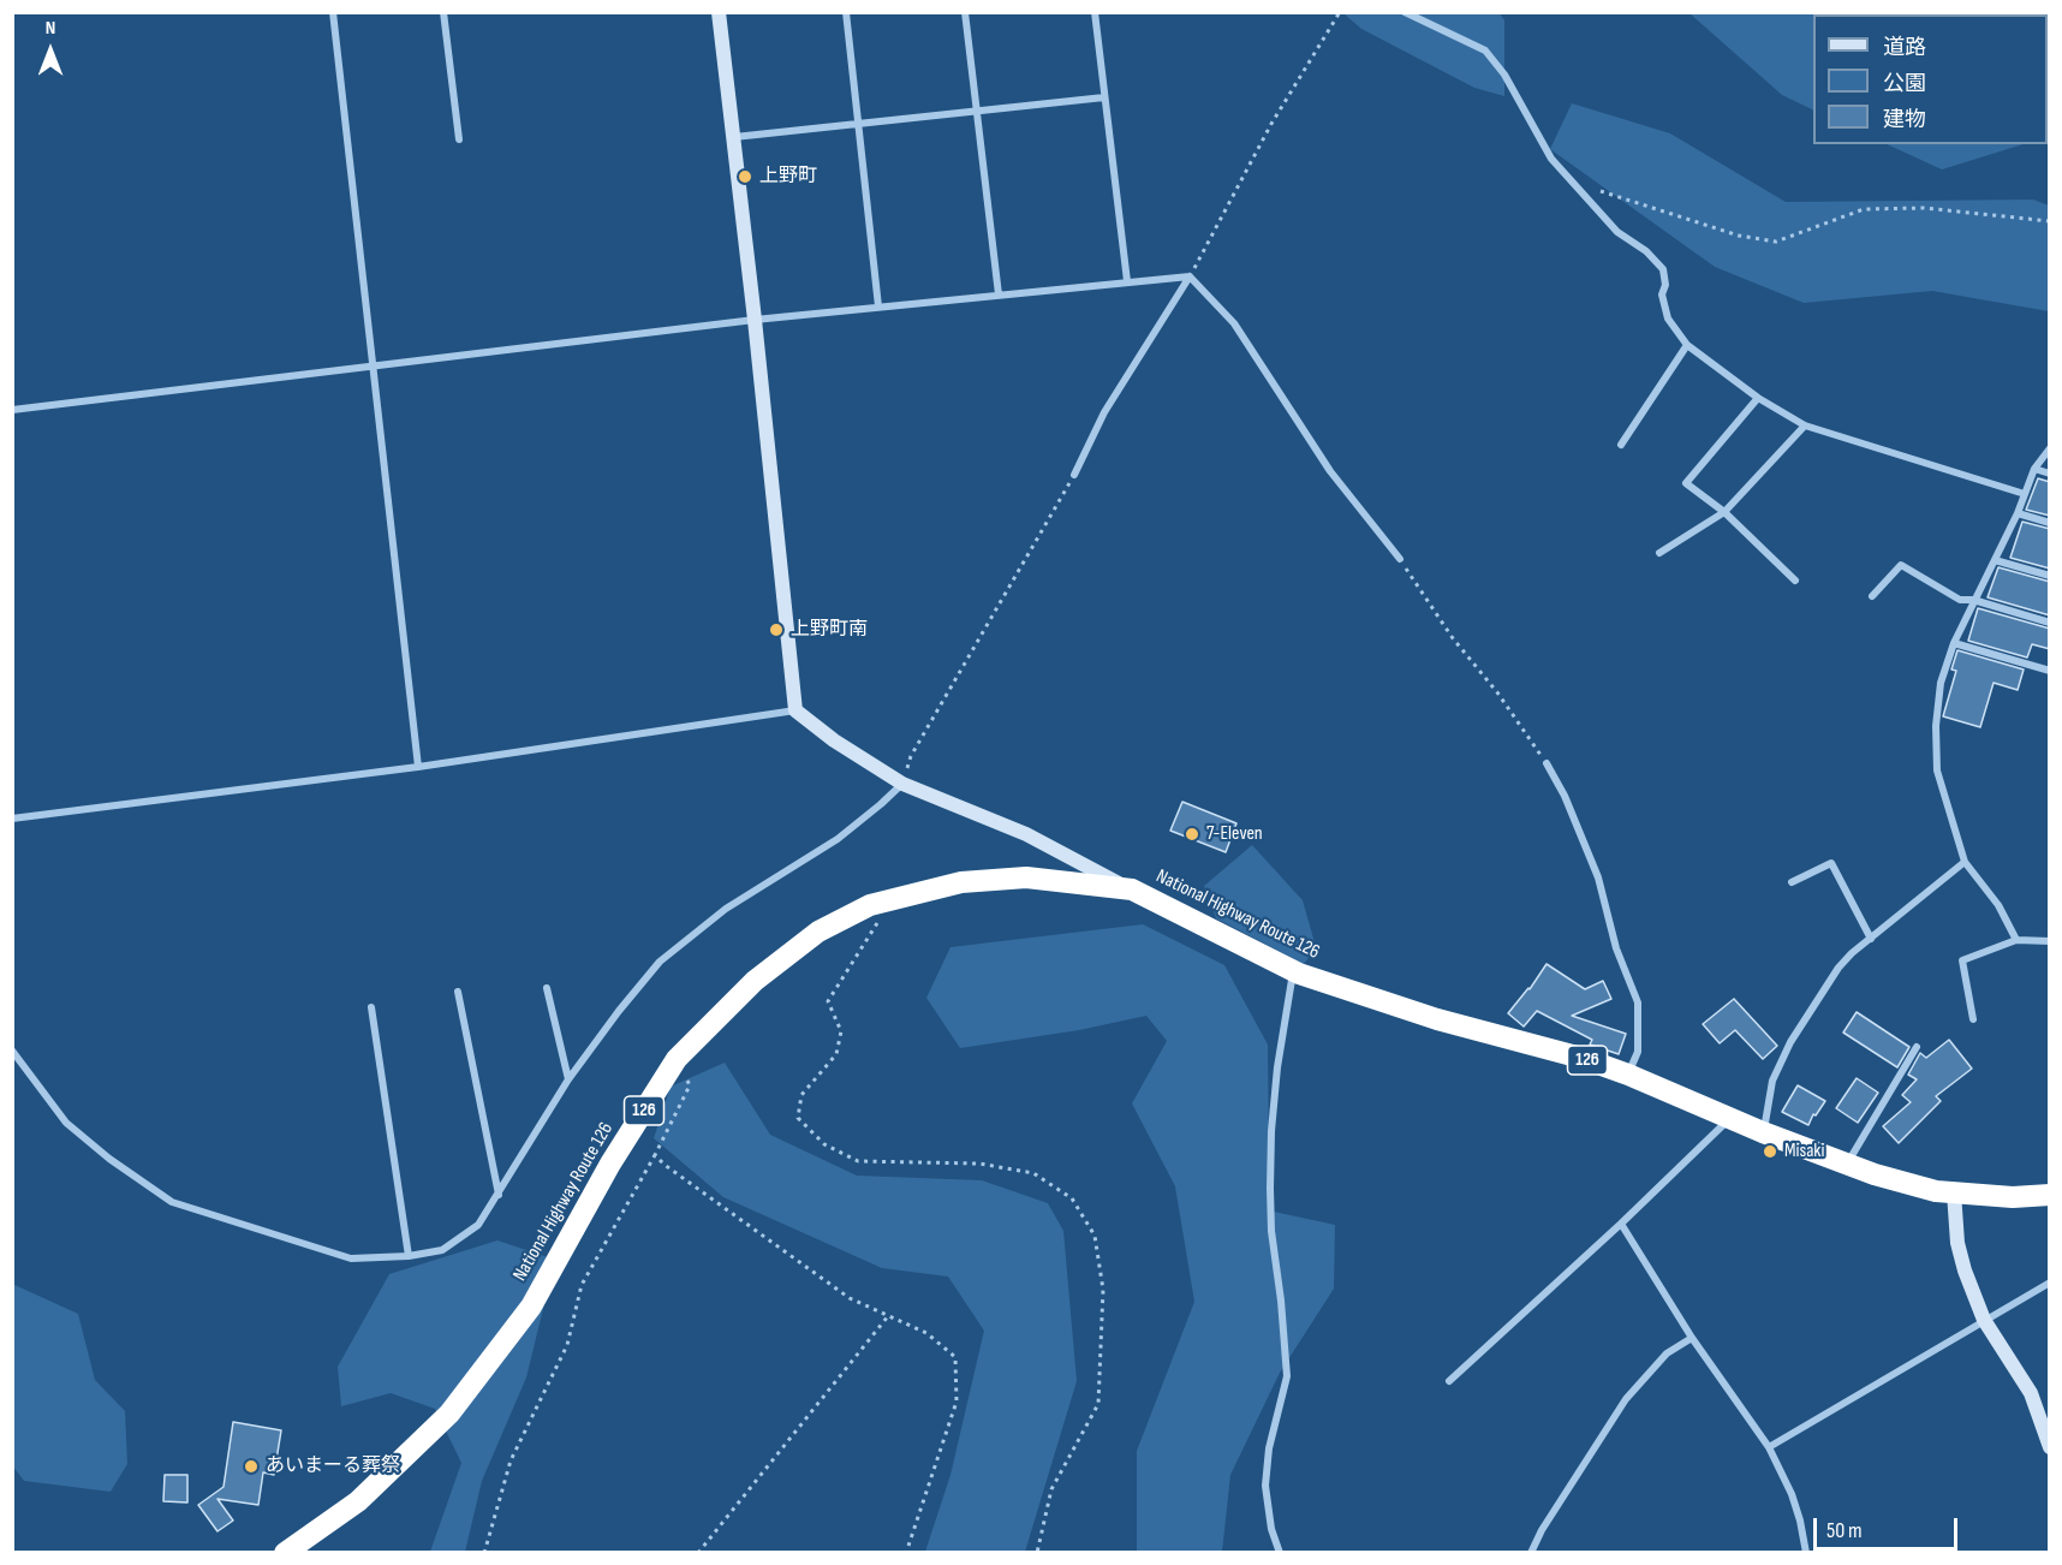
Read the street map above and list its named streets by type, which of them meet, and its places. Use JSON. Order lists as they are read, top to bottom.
{
  "streets": {
    "highway": ["National Highway Route 126", "126"]
  },
  "places": [
    "上野町",
    "上野町南",
    "7-Eleven",
    "Misaki",
    "あいまーる葬祭"
  ],
  "legend": ["道路", "公園", "建物"],
  "scale_bar": "50 m",
  "north": "top"
}
